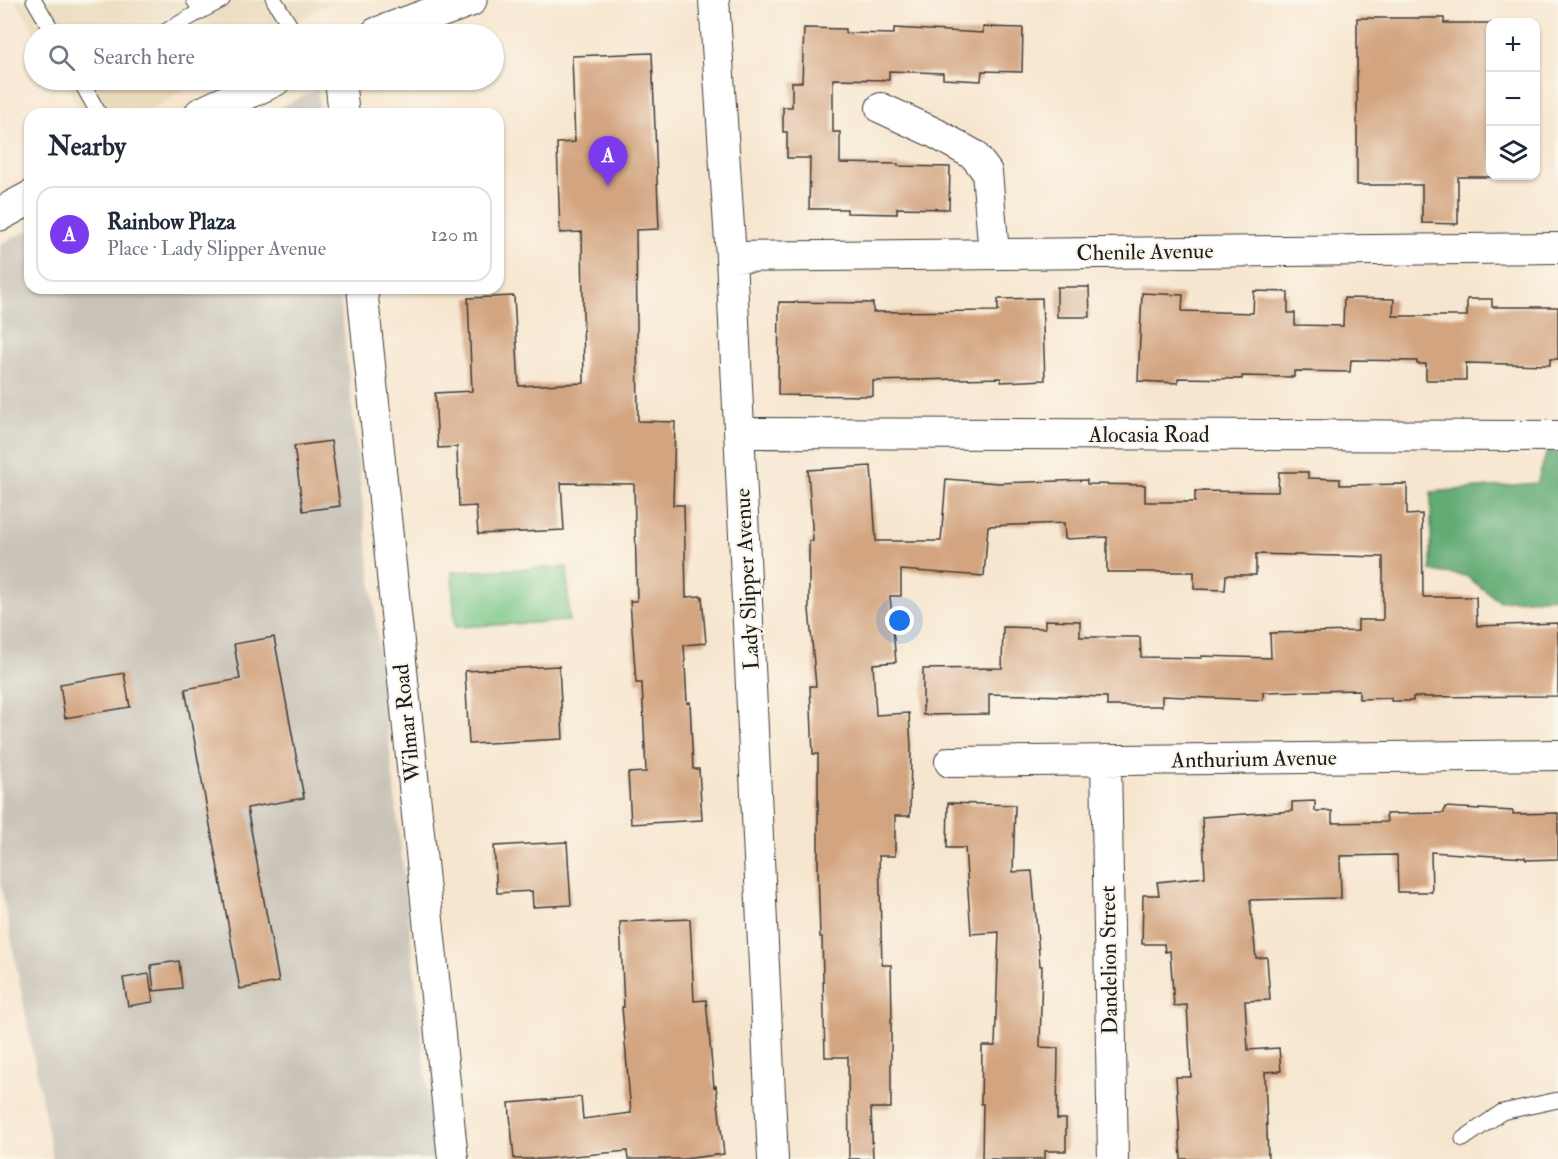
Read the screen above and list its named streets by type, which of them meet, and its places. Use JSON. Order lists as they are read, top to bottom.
{
  "streets": {
    "street": [
      "Chenile Avenue",
      "Alocasia Road",
      "Lady Slipper Avenue",
      "Wilmar Road",
      "Anthurium Avenue",
      "Dandelion Street"
    ]
  },
  "crossings": [
    ["Chenile Avenue", "Lady Slipper Avenue"],
    ["Alocasia Road", "Lady Slipper Avenue"],
    ["Anthurium Avenue", "Dandelion Street"]
  ],
  "page": {
    "map_buttons": ["+", "−"],
    "search": "Search here",
    "heading": "Nearby",
    "pins": "A",
    "list": [
      {
        "mark": "A",
        "name": "Rainbow Plaza",
        "note": "Place · Lady Slipper Avenue",
        "value": "120 m"
      }
    ]
  }
}
